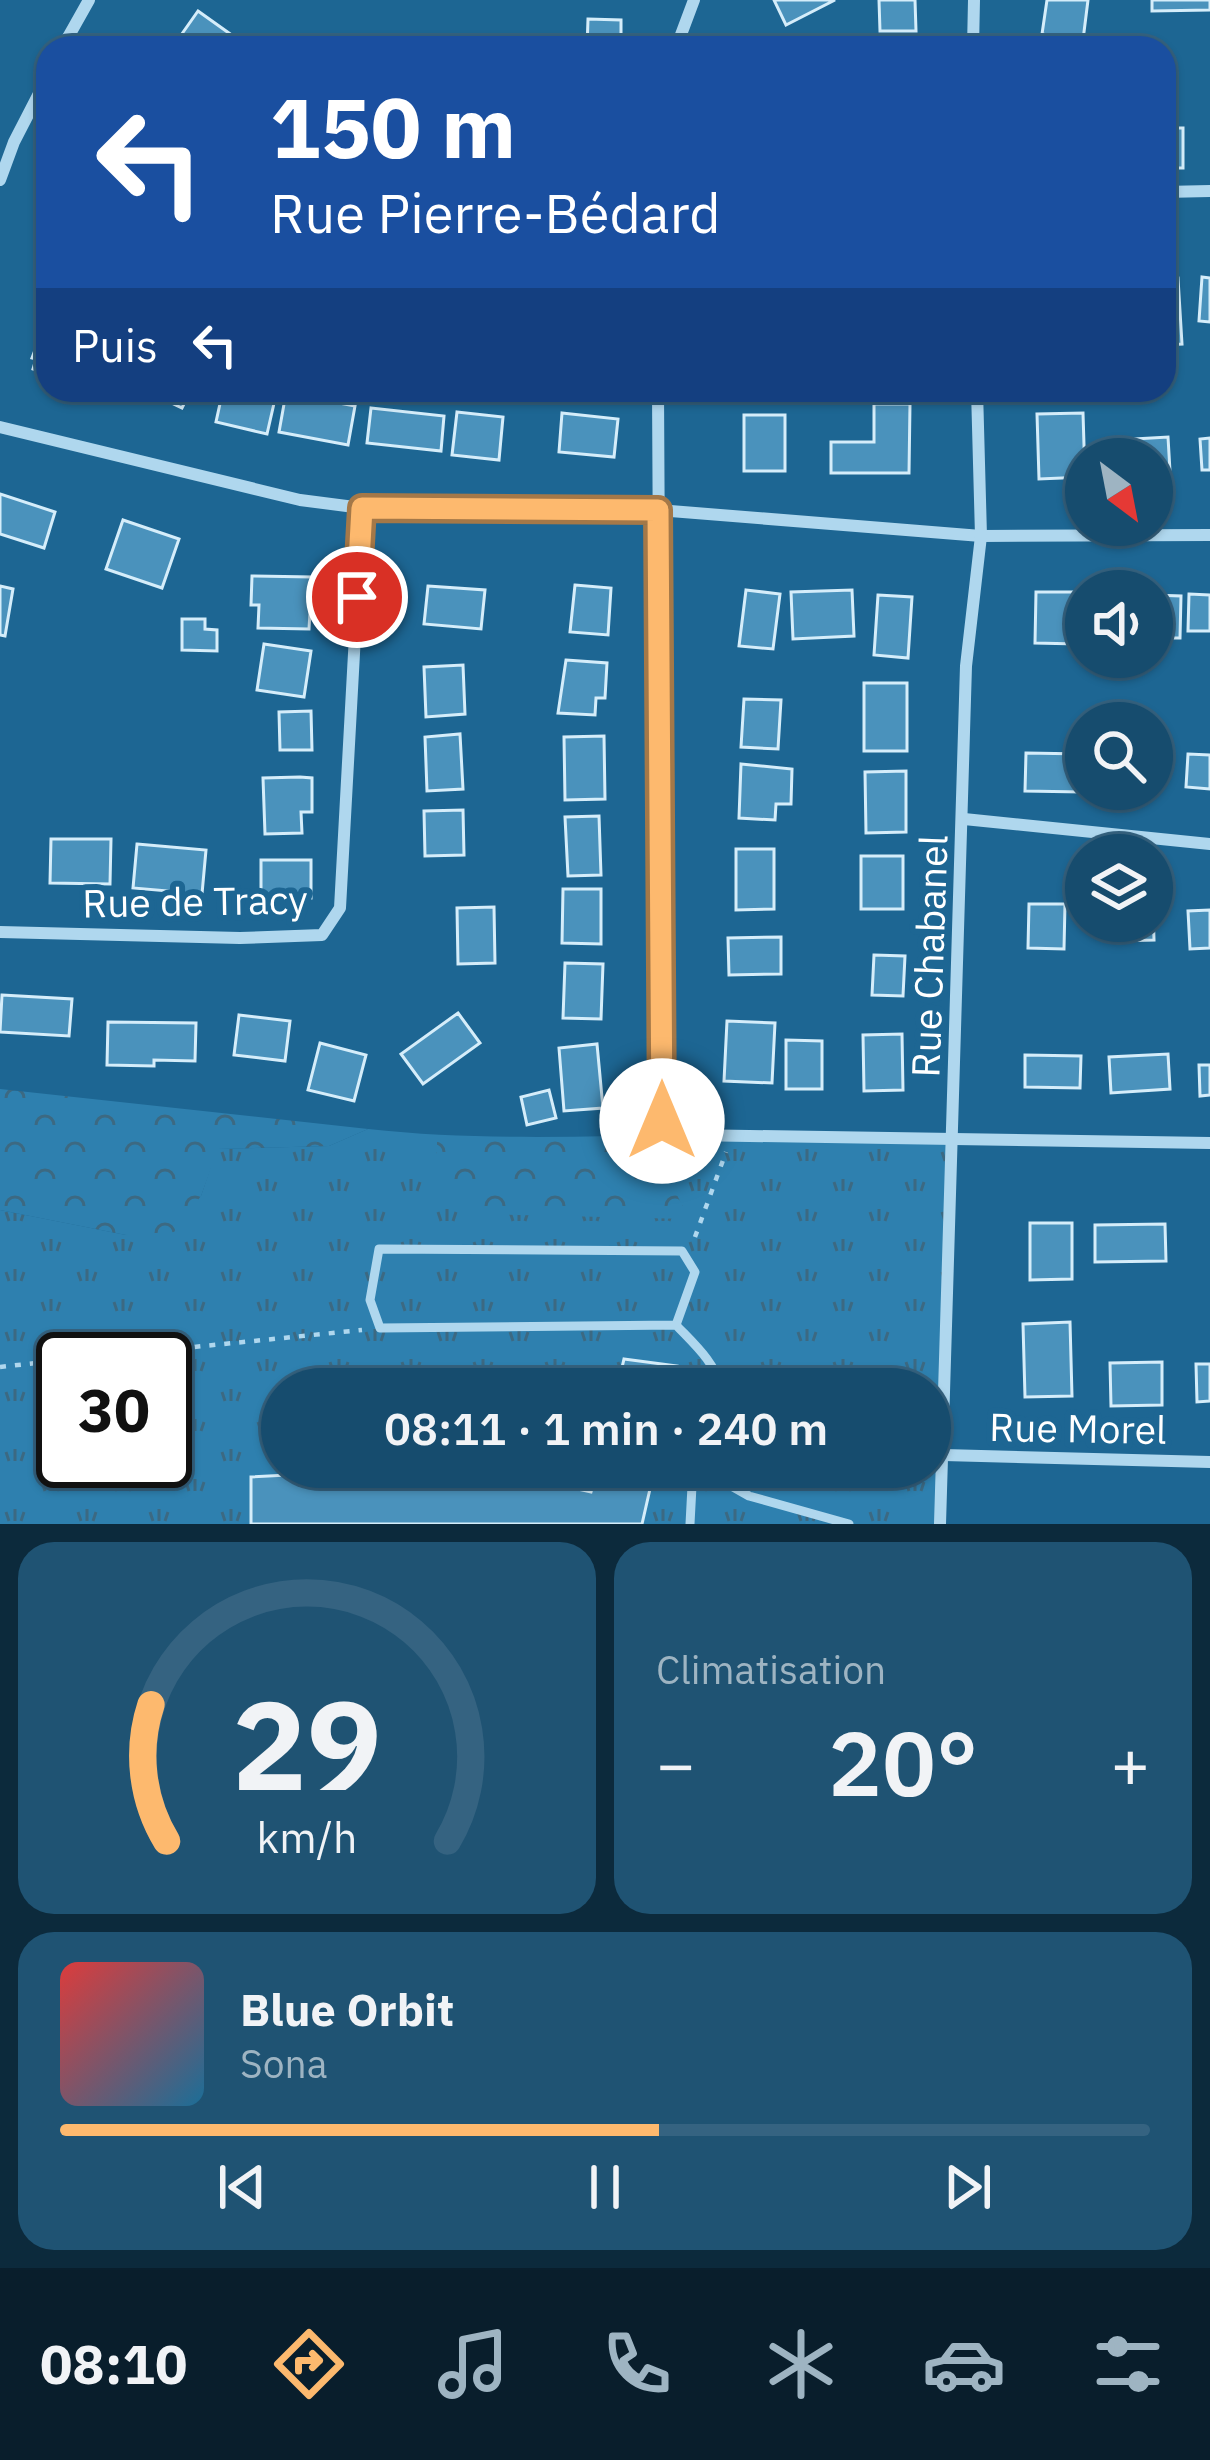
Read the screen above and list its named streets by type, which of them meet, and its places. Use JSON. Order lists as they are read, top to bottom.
{
  "streets": {
    "street": ["Rue de Tracy", "Rue Chabanel", "Rue Morel"]
  },
  "north": "bottom right",
  "page": {
    "turn": ["150 m", "Rue Pierre-Bédard"],
    "then": "Puis",
    "limit": "30",
    "trip": "08:11 · 1 min · 240 m",
    "tile": "Climatisation",
    "heat": ["−", "20°", "+"],
    "song": ["Blue Orbit", "Sona"],
    "tabs": "08:10",
    "gauge": ["29", "km/h"]
  }
}
